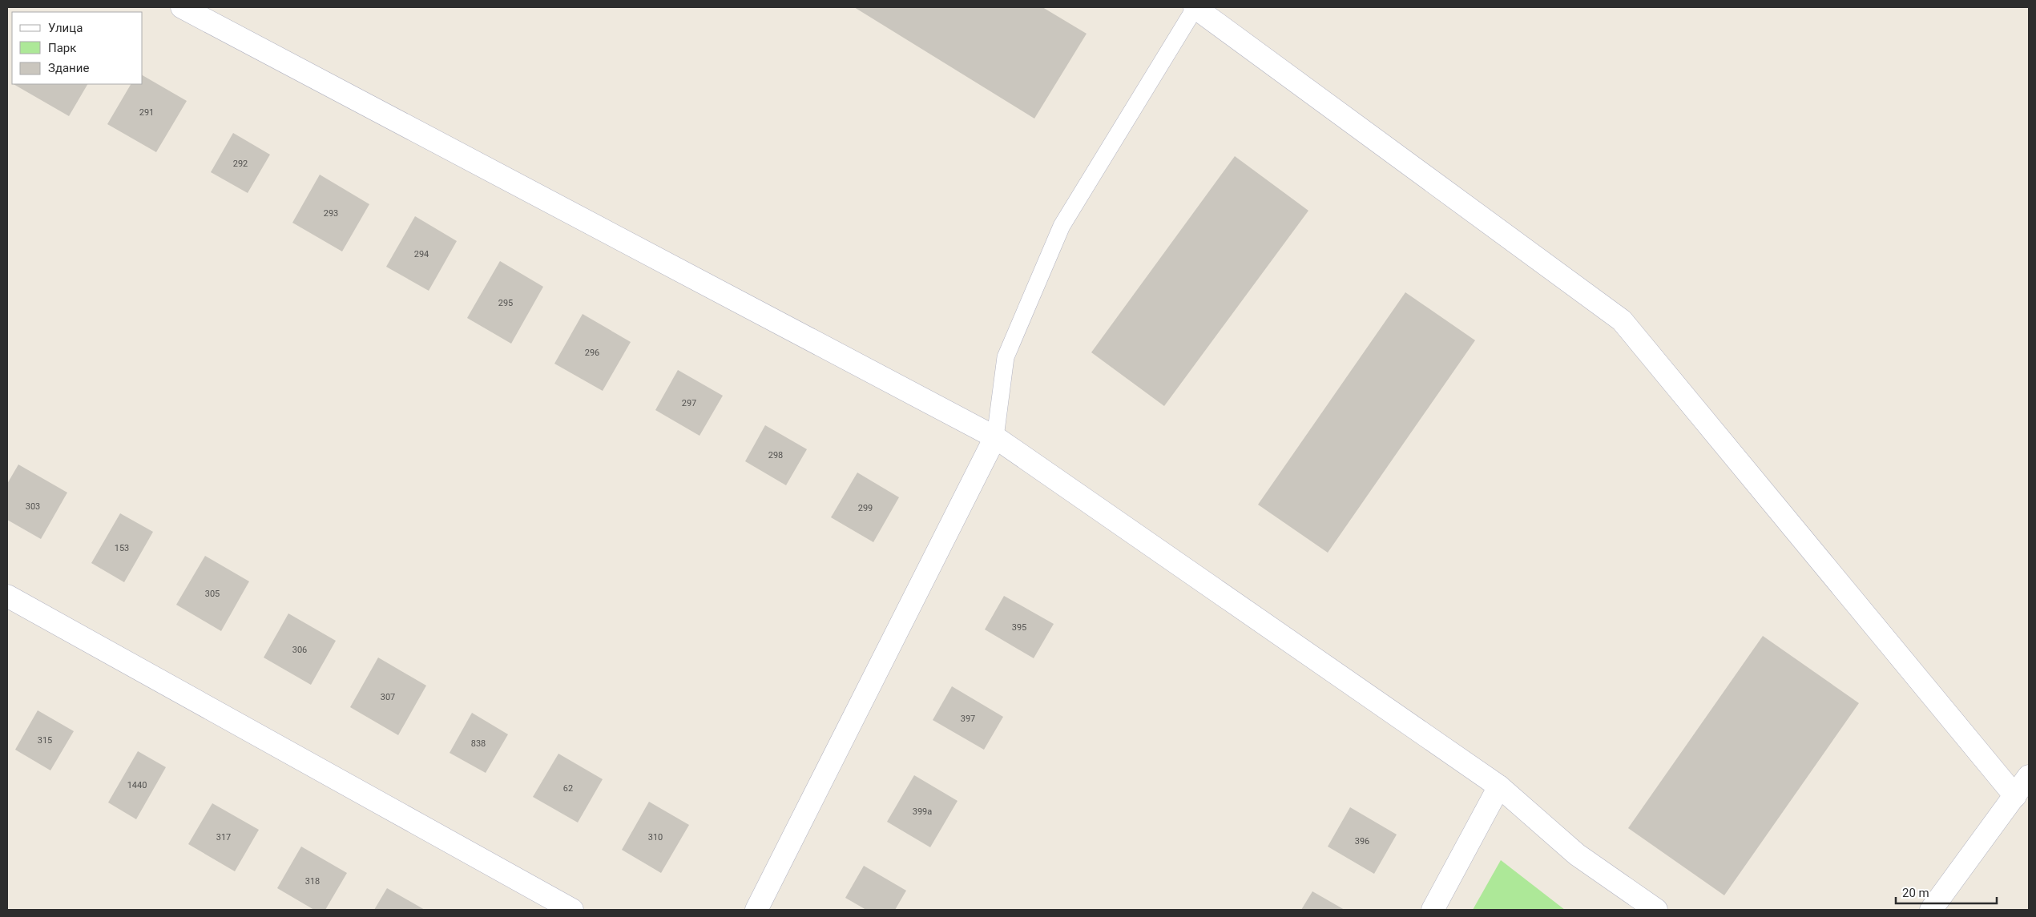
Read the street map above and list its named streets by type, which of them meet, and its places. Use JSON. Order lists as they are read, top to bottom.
{
  "house_numbers": [
    "291",
    "292",
    "293",
    "294",
    "295",
    "296",
    "297",
    "298",
    "303",
    "299",
    "153",
    "305",
    "395",
    "306",
    "307",
    "397",
    "315",
    "838",
    "1440",
    "62",
    "399а",
    "317",
    "310",
    "396",
    "318"
  ],
  "legend": ["Улица", "Парк", "Здание"],
  "scale_bar": "20 m"
}
